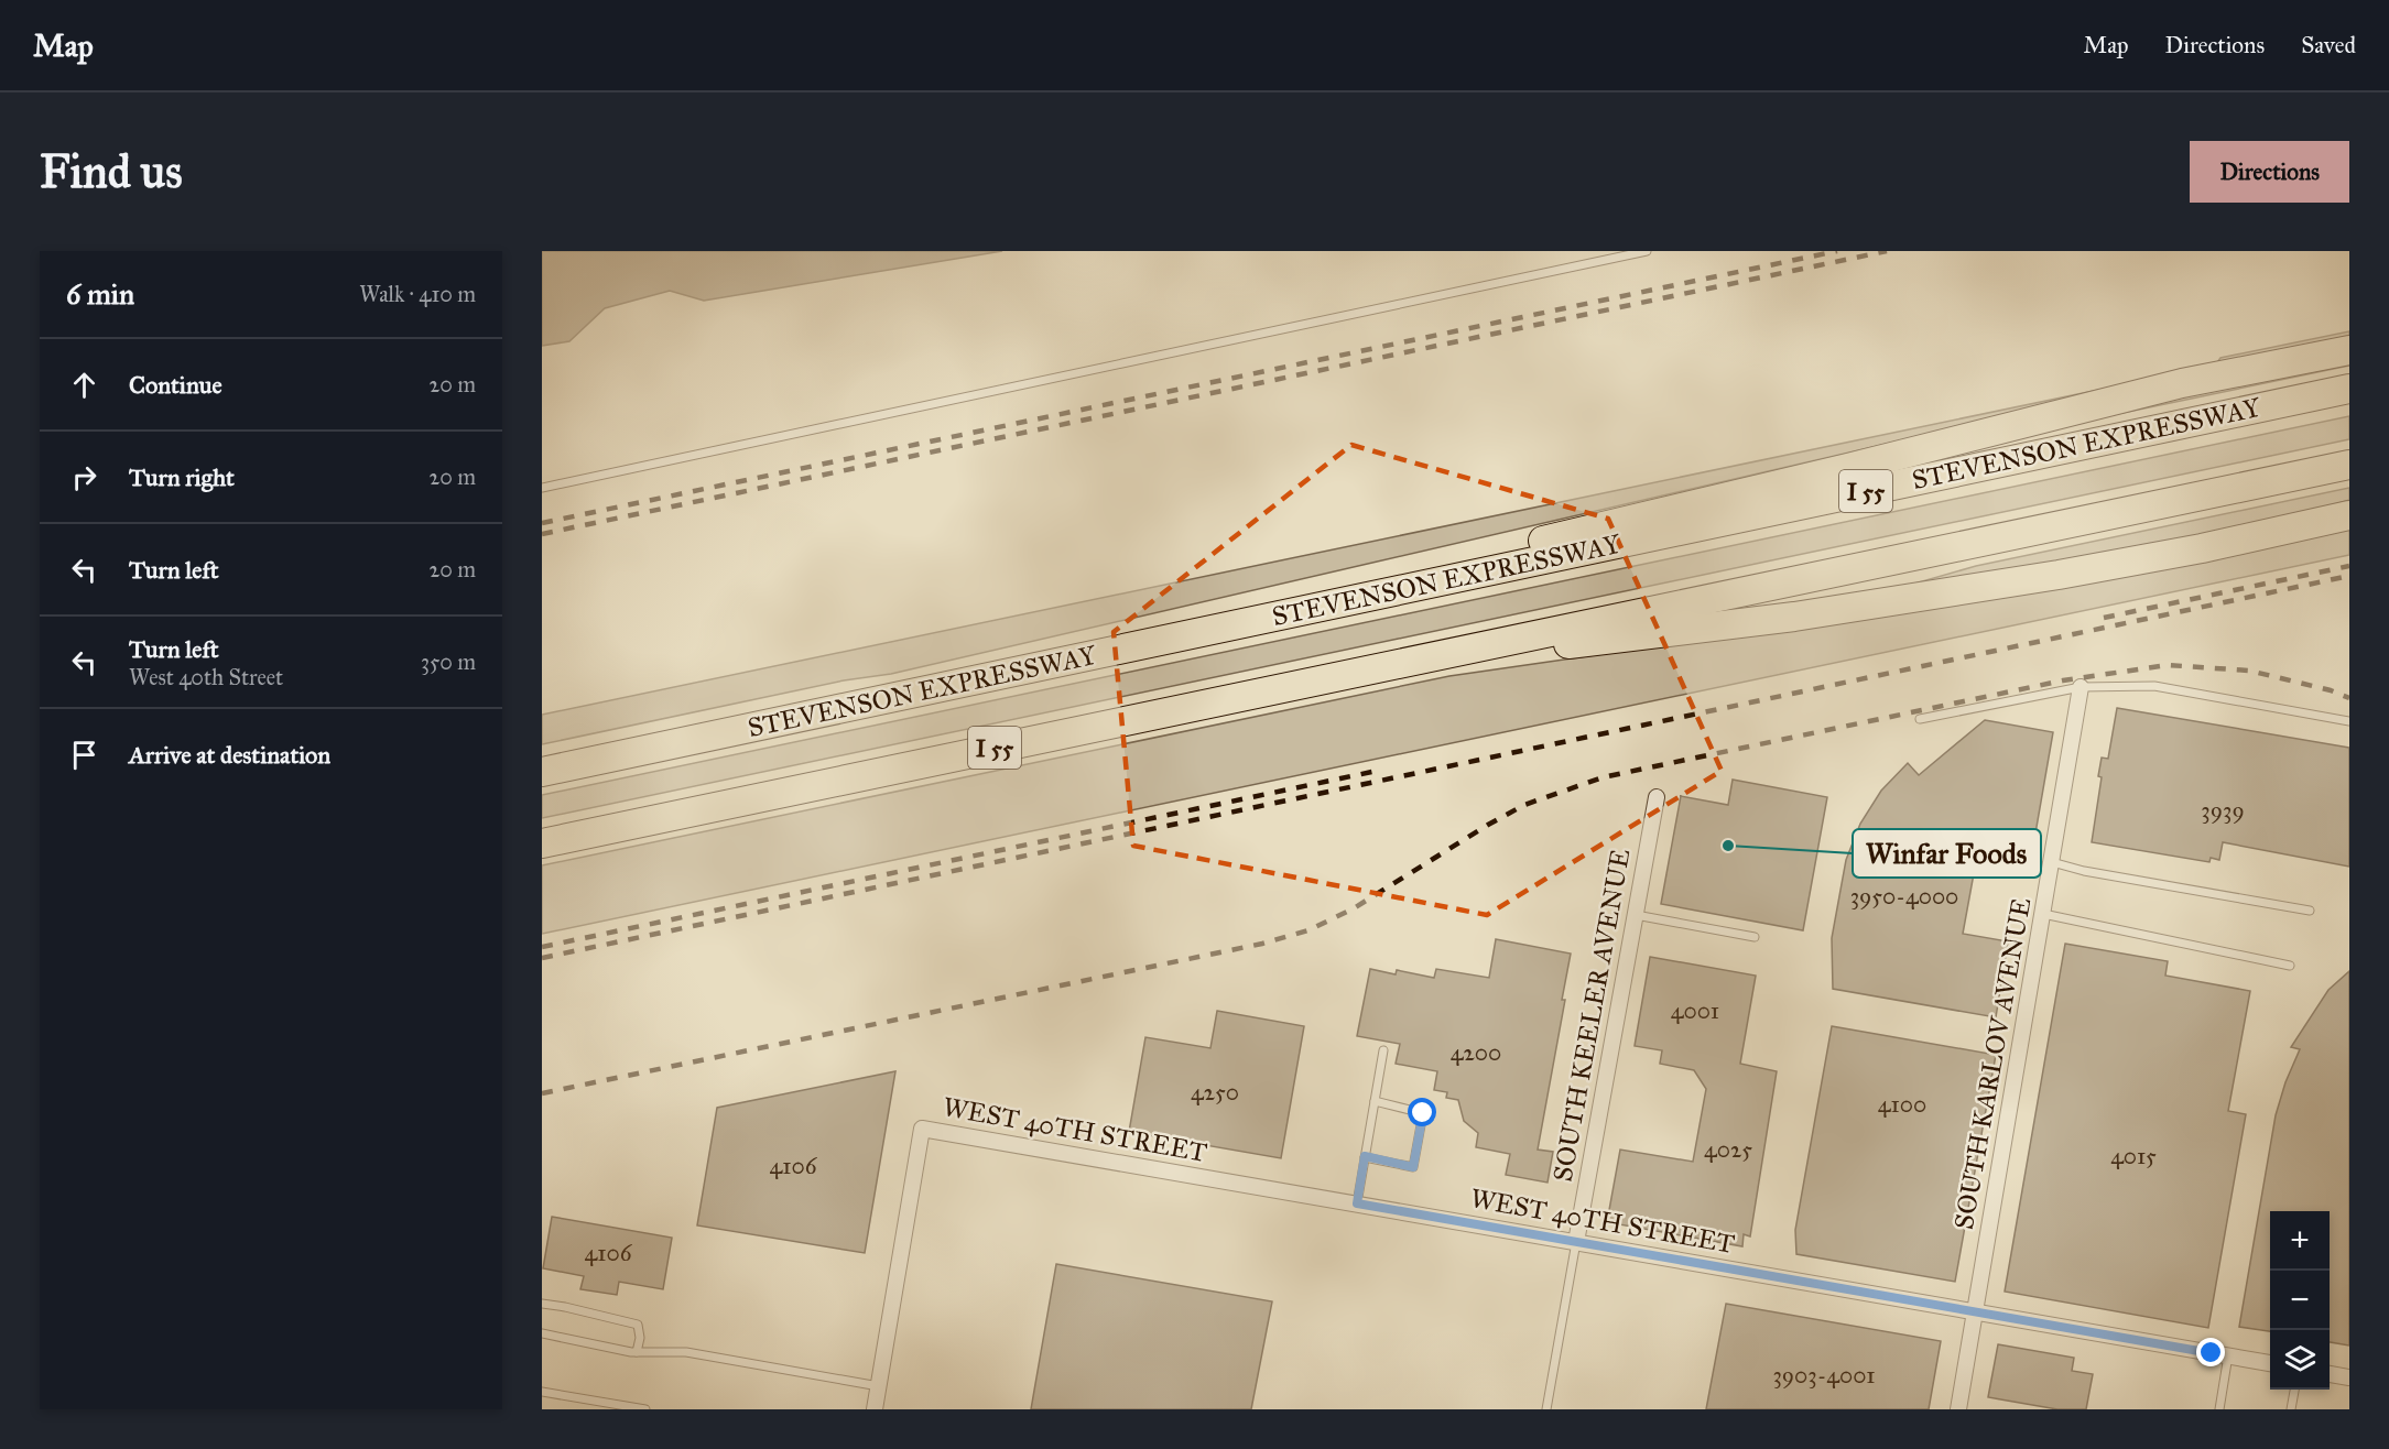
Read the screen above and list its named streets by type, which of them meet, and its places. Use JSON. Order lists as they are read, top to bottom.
{
  "streets": {
    "highway": ["STEVENSON EXPRESSWAY", "I 55"],
    "street": ["SOUTH KEELER AVENUE", "SOUTH KARLOV AVENUE", "WEST 40TH STREET"]
  },
  "crossings": [
    ["SOUTH KEELER AVENUE", "WEST 40TH STREET"],
    ["SOUTH KARLOV AVENUE", "WEST 40TH STREET"]
  ],
  "places": ["Winfar Foods"],
  "house_numbers": [
    "3939",
    "3950-4000",
    "4001",
    "4200",
    "4250",
    "4100",
    "4025",
    "4015",
    "4106",
    "4106",
    "3903-4001"
  ],
  "page": {
    "header": "Map",
    "nav": ["Map", "Directions", "Saved"],
    "buttons": "Directions",
    "title": "Find us",
    "heading": ["6 min", "Walk · 410 m"],
    "list": [
      ["Continue", "20 m"],
      ["Turn right", "20 m"],
      ["Turn left", "20 m"],
      ["Turn left", "West 40th Street", "350 m"],
      "Arrive at destination"
    ],
    "map_buttons": ["+", "−"]
  }
}
